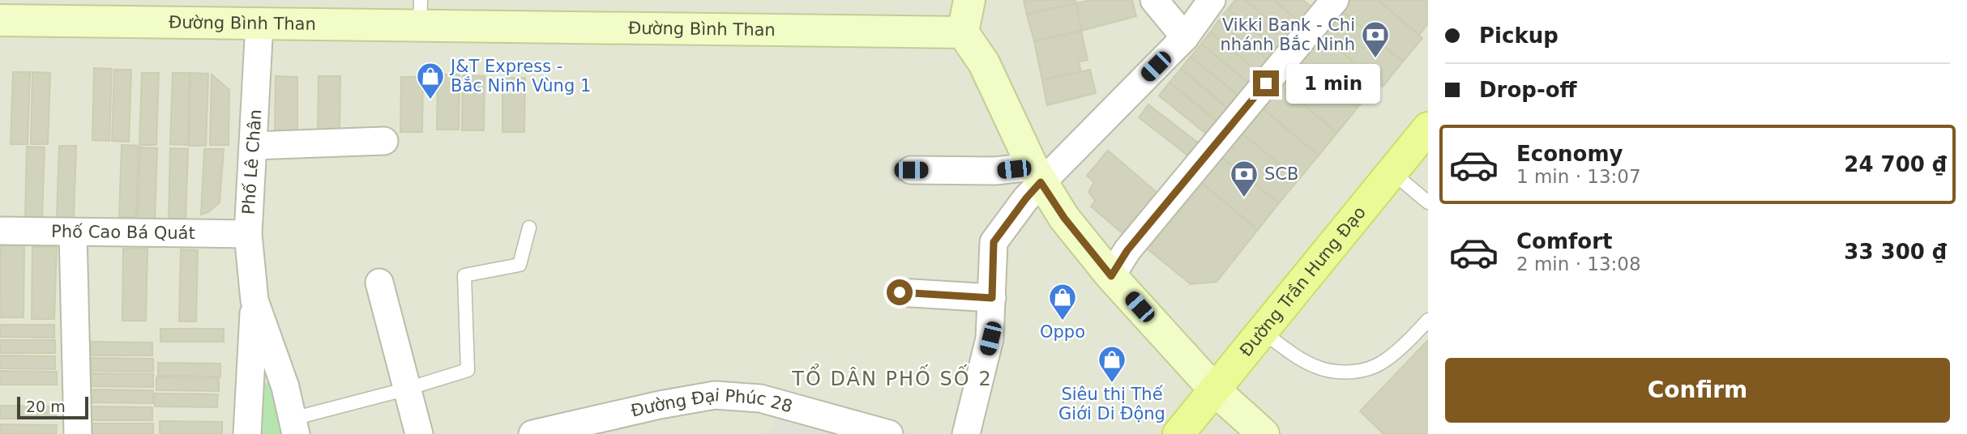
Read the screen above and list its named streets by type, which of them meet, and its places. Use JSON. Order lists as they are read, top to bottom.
{
  "streets": {
    "main road": ["Đường Trần Hưng Đạo"],
    "street": [
      "Đường Bình Than",
      "Phố Lê Chân",
      "Phố Cao Bá Quát",
      "Đường Đại Phúc 28"
    ]
  },
  "crossings": [
    ["Đường Bình Than", "Phố Lê Chân"],
    ["Phố Lê Chân", "Phố Cao Bá Quát"]
  ],
  "districts": ["TỔ DÂN PHỐ SỐ 2"],
  "places": {
    "bank": ["Vikki Bank - Chi nhánh Bắc Ninh", "SCB"],
    "shop": ["J&T Express - Bắc Ninh Vùng 1", "Oppo", "Siêu thị Thế Giới Di Động"]
  },
  "scale_bar": "20 m",
  "page": {
    "banner": ["Pickup", "Drop-off"],
    "bubble": "1 min",
    "list": [
      {
        "name": "Economy",
        "note": "1 min · 13:07",
        "value": "24 700 ₫"
      },
      {
        "name": "Comfort",
        "note": "2 min · 13:08",
        "value": "33 300 ₫"
      }
    ],
    "buttons": "Confirm",
    "scale": "20 m"
  }
}
